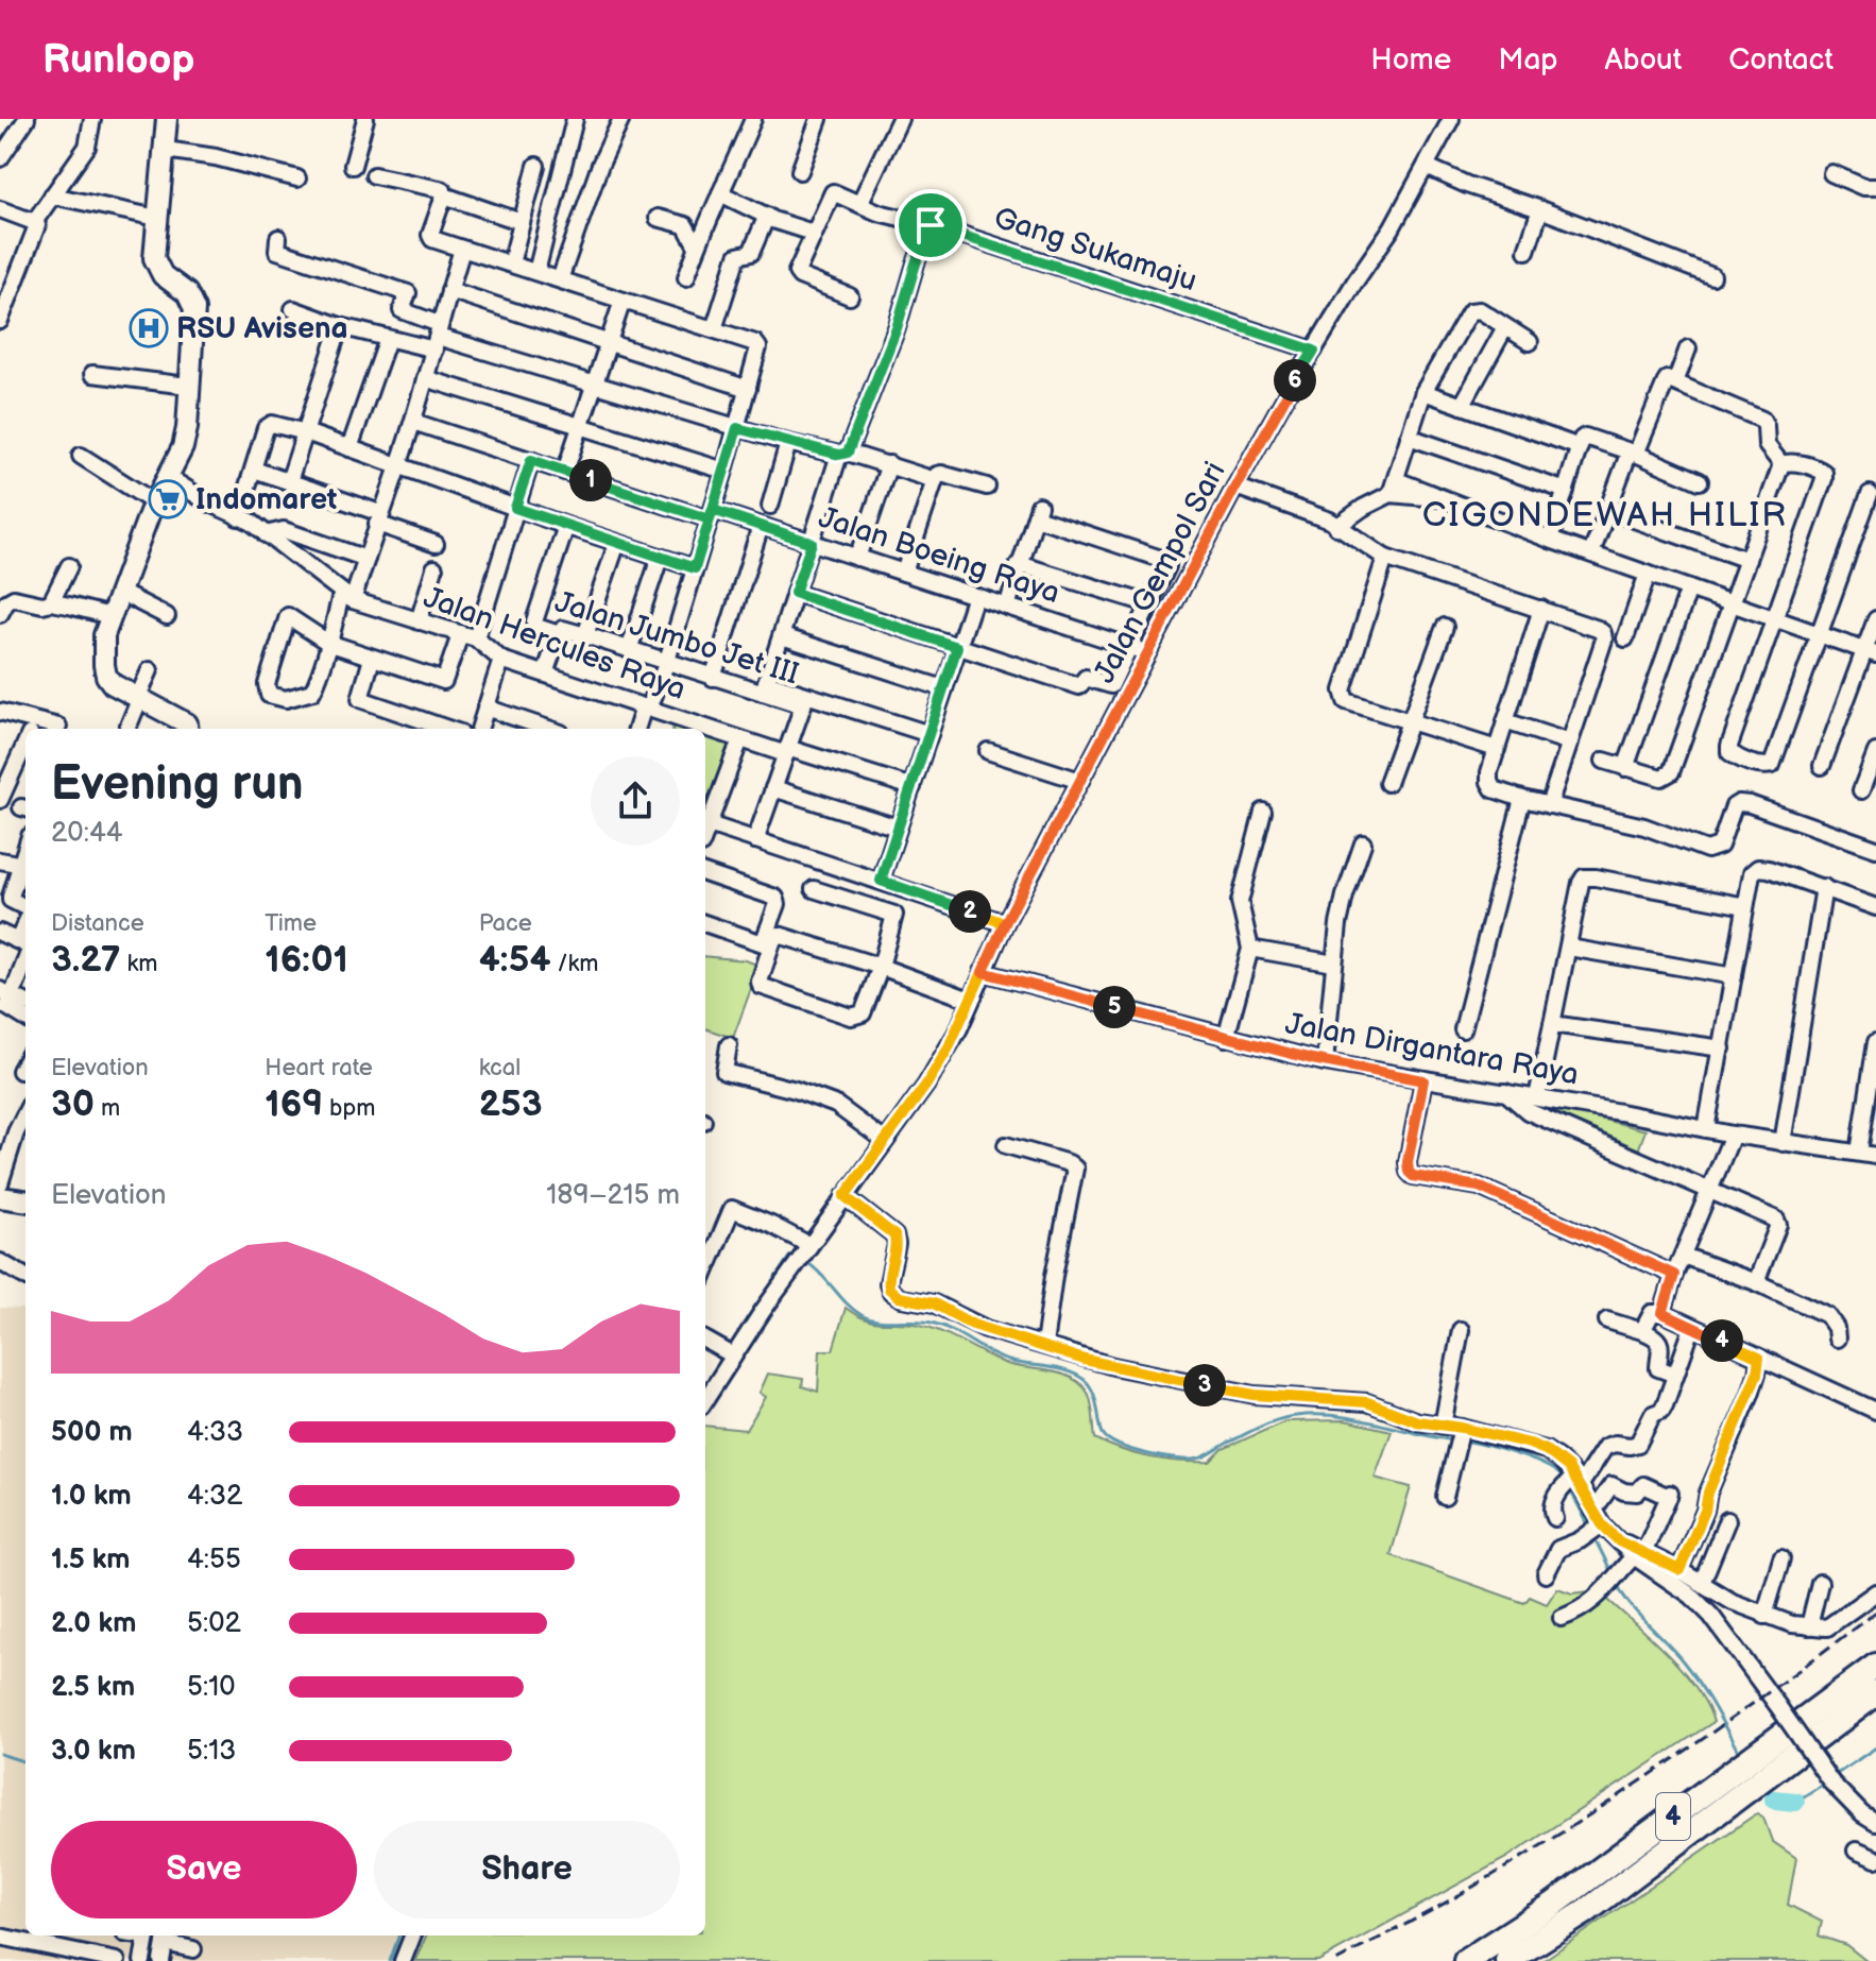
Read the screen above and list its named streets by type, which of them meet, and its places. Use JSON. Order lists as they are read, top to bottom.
{
  "streets": {
    "highway": ["4"],
    "street": [
      "Gang Sukamaju",
      "Jalan Boeing Raya",
      "Jalan Gempol Sari",
      "Jalan Jumbo Jet III",
      "Jalan Hercules Raya",
      "Jalan Dirgantara Raya"
    ]
  },
  "crossings": [
    ["Gang Sukamaju", "Jalan Gempol Sari"],
    ["Jalan Boeing Raya", "Jalan Gempol Sari"],
    ["Jalan Gempol Sari", "Jalan Dirgantara Raya"]
  ],
  "districts": ["CIGONDEWAH HILIR"],
  "places": {
    "hospital": ["RSU Avisena"],
    "supermarket": ["Indomaret"]
  },
  "page": {
    "header": "Runloop",
    "nav": [
      "Home",
      "Map",
      "About",
      "Contact"
    ],
    "pins": [
      "6",
      "1",
      "2",
      "5",
      "4",
      "3"
    ],
    "heading": ["Evening run", "20:44"],
    "stats": [
      ["Distance", "3.27 km"],
      ["Time", "16:01"],
      ["Pace", "4:54 /km"],
      ["Elevation", "30 m"],
      ["Heart rate", "169 bpm"],
      ["kcal", "253"]
    ],
    "chart": ["Elevation", "189–215 m"],
    "list": [
      {
        "name": "500 m",
        "note": "4:33"
      },
      {
        "name": "1.0 km",
        "note": "4:32"
      },
      {
        "name": "1.5 km",
        "note": "4:55"
      },
      {
        "name": "2.0 km",
        "note": "5:02"
      },
      {
        "name": "2.5 km",
        "note": "5:10"
      },
      {
        "name": "3.0 km",
        "note": "5:13"
      }
    ],
    "buttons": ["Save", "Share"]
  }
}
